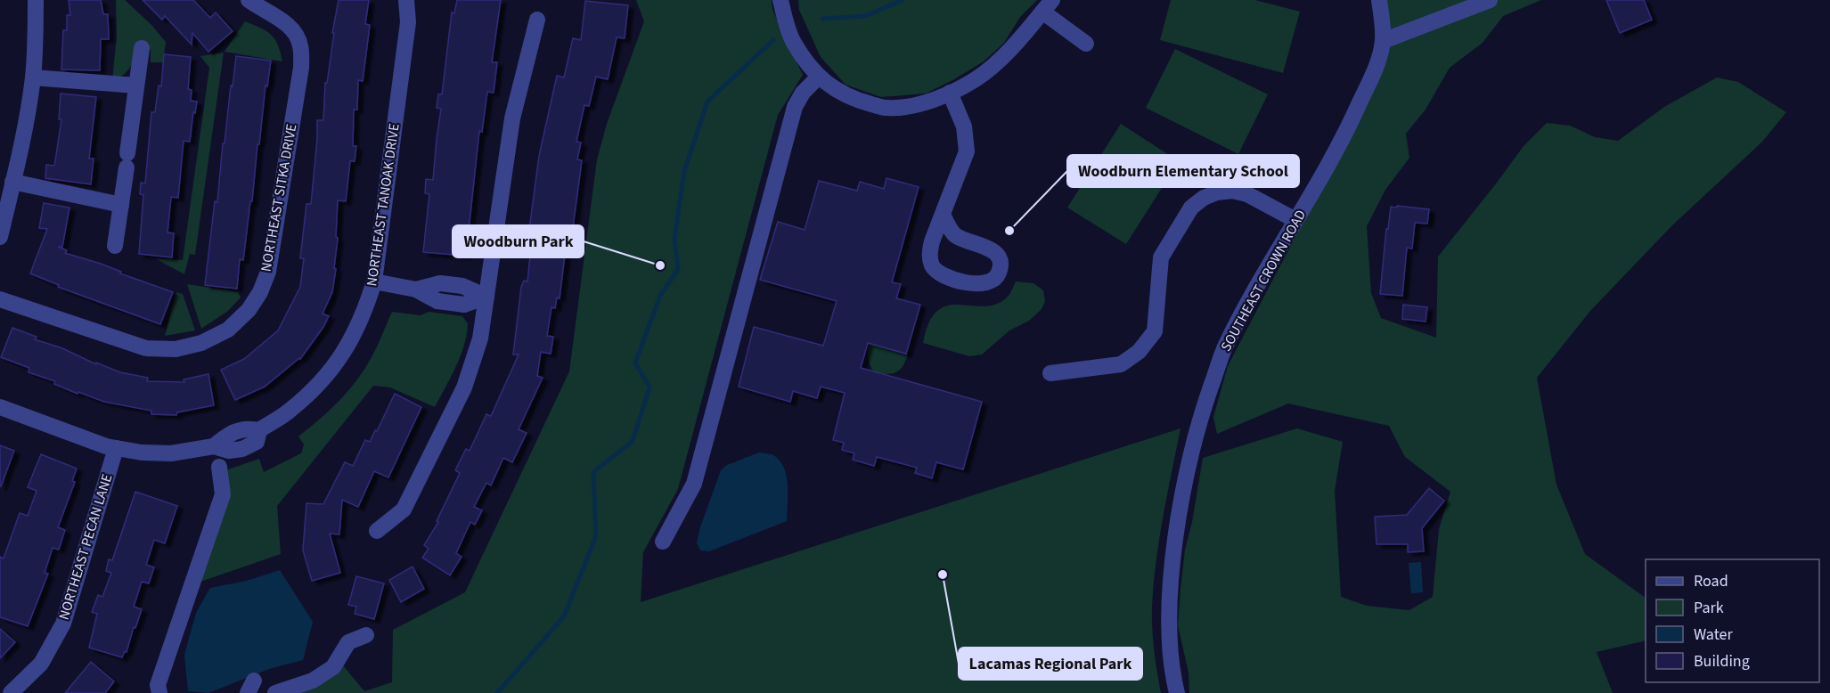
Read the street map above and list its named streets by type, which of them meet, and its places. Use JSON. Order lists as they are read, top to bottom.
{
  "streets": {
    "street": [
      "NORTHEAST SITKA DRIVE",
      "NORTHEAST TANOAK DRIVE",
      "SOUTHEAST CROWN ROAD",
      "NORTHEAST PECAN LANE"
    ]
  },
  "crossings": [
    ["NORTHEAST TANOAK DRIVE", "NORTHEAST PECAN LANE"]
  ],
  "places": ["Woodburn Elementary School", "Woodburn Park", "Lacamas Regional Park"],
  "legend": [
    "Road",
    "Park",
    "Water",
    "Building"
  ]
}
